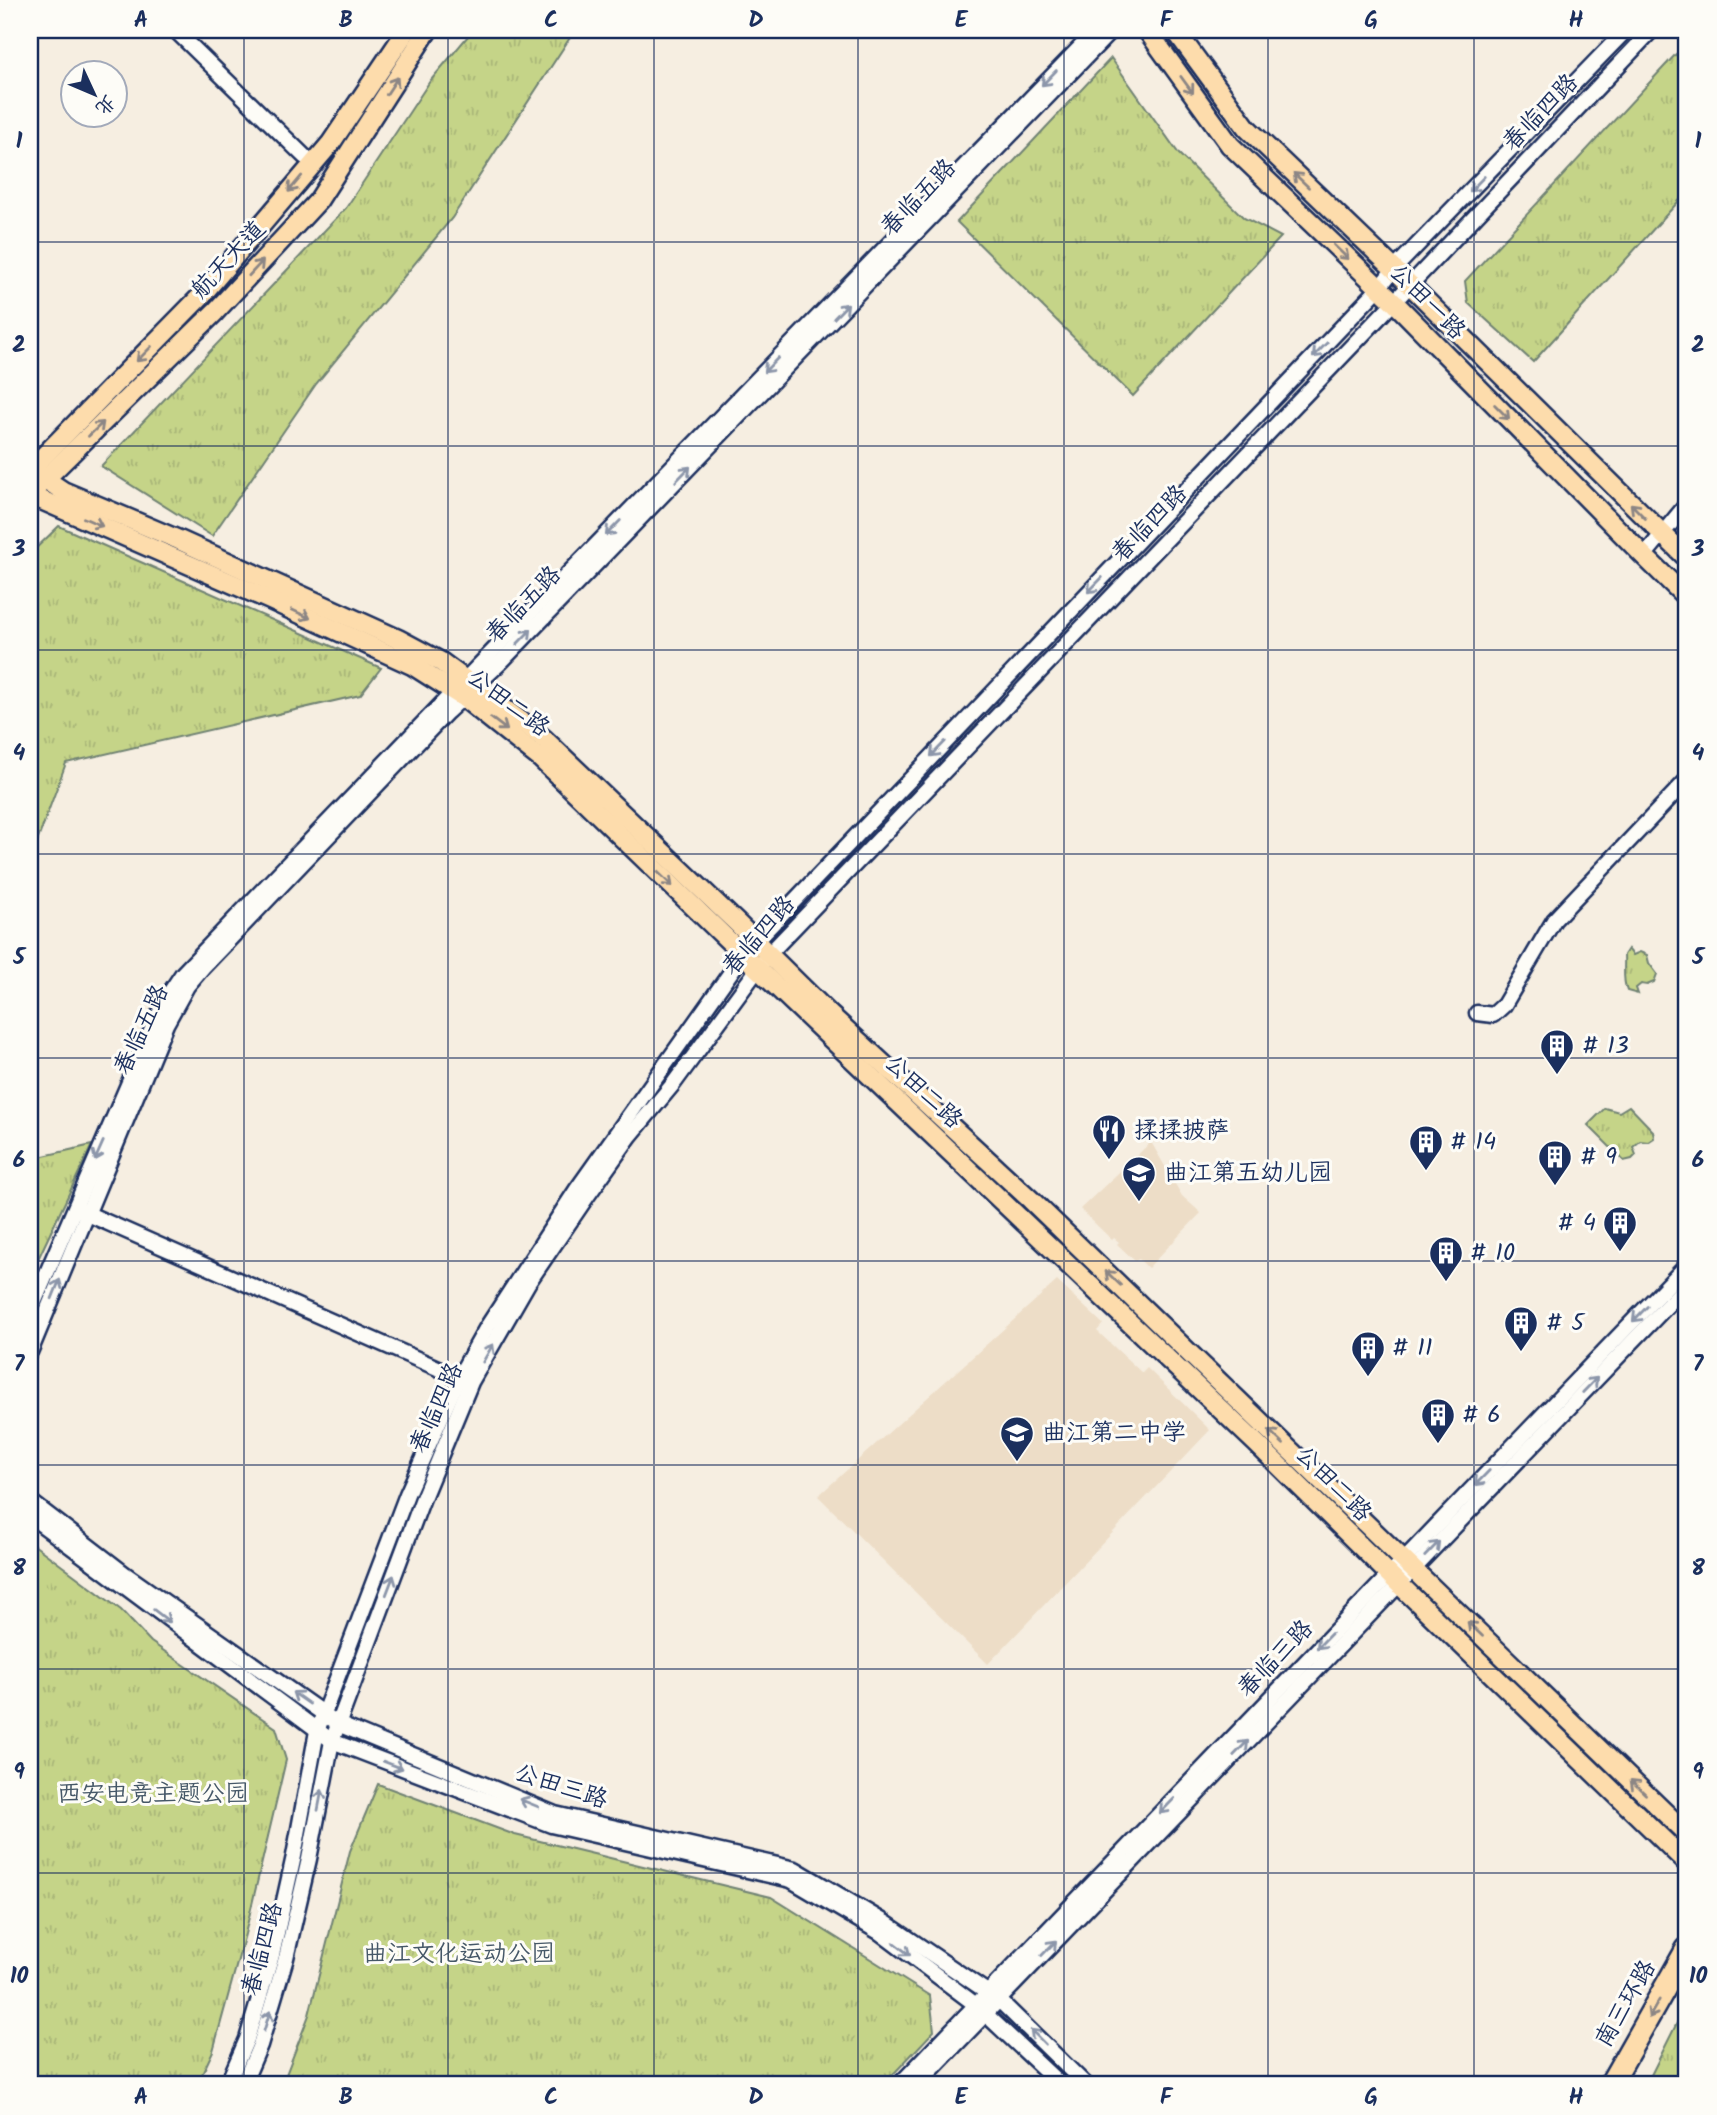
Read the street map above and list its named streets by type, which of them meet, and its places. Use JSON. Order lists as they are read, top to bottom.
{
  "streets": {
    "highway": ["南三环路"],
    "main road": ["航天大道", "公田一路", "公田二路"],
    "street": [
      "春临四路",
      "春临五路",
      "春临三路",
      "公田三路"
    ]
  },
  "crossings": [
    ["春临四路", "公田一路"],
    ["春临四路", "公田二路"],
    ["春临四路", "公田三路"],
    ["春临五路", "公田二路"],
    ["航天大道", "公田二路"],
    ["公田二路", "春临三路"],
    ["春临三路", "公田三路"]
  ],
  "one_way": ["南三环路"],
  "parks": ["西安电竞主题公园", "曲江文化运动公园"],
  "places": {
    "building": [
      "# 13",
      "# 14",
      "# 9",
      "# 4",
      "# 10",
      "# 5",
      "# 11",
      "# 6"
    ],
    "restaurant": ["揉揉披萨"],
    "school or university": ["曲江第五幼儿园", "曲江第二中学"]
  },
  "north": "bottom right",
  "grid": {
    "columns": [
      "A",
      "B",
      "C",
      "D",
      "E",
      "F",
      "G",
      "H"
    ],
    "rows": [
      "1",
      "2",
      "3",
      "4",
      "5",
      "6",
      "7",
      "8",
      "9",
      "10"
    ]
  }
}
